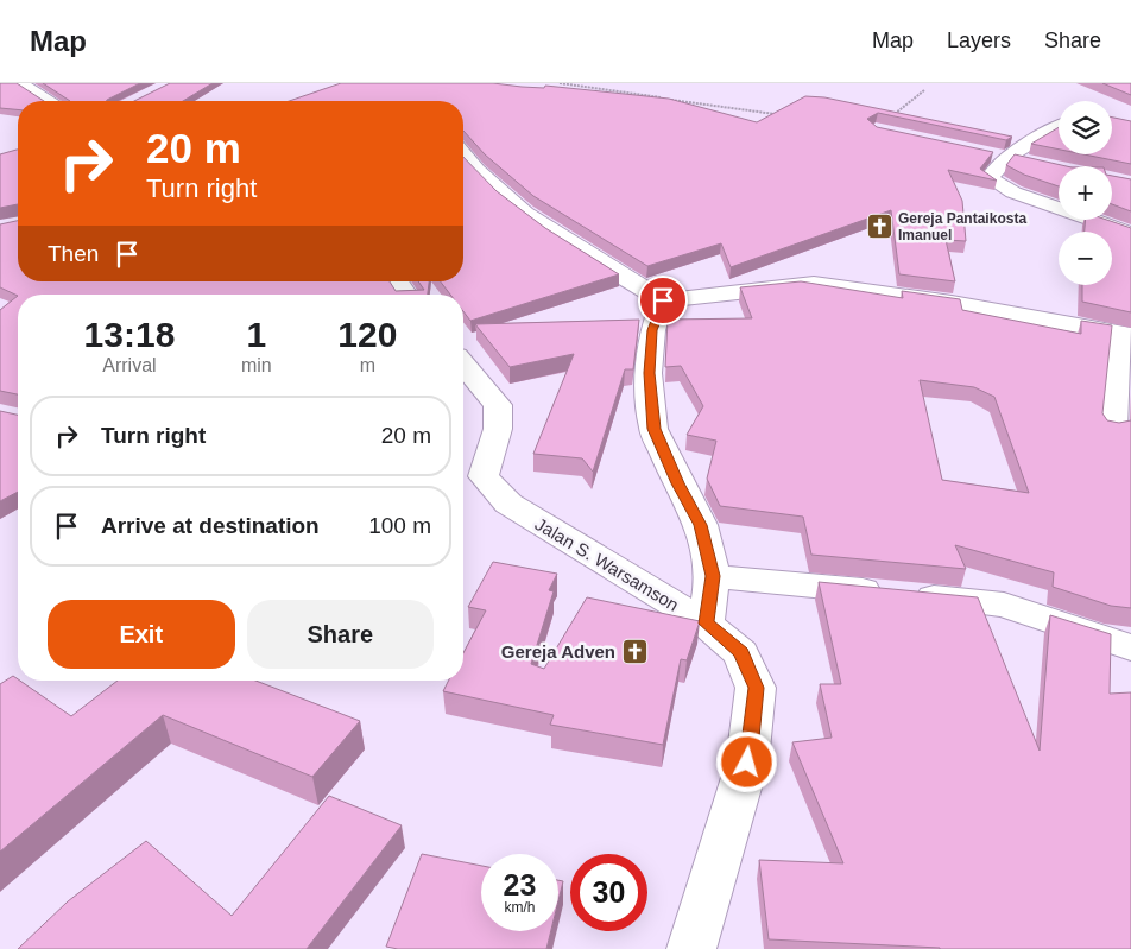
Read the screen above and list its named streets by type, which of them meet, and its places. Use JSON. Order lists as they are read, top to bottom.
{
  "streets": {
    "street": ["Jalan S. Warsamson"]
  },
  "places": {
    "church": ["Gereja Pantaikosta Imanuel", "Gereja Adven"]
  },
  "page": {
    "header": "Map",
    "nav": ["Map", "Layers", "Share"],
    "map_buttons": ["+", "−"],
    "turn": ["20 m", "Turn right"],
    "then": "Then",
    "eta": [
      "13:18",
      "Arrival",
      "1",
      "min",
      "120",
      "m"
    ],
    "list": [
      {
        "name": "Turn right",
        "value": "20 m"
      },
      {
        "name": "Arrive at destination",
        "value": "100 m"
      }
    ],
    "buttons": ["Exit", "Share"],
    "speed": "23 km/h",
    "limit": "30"
  }
}
